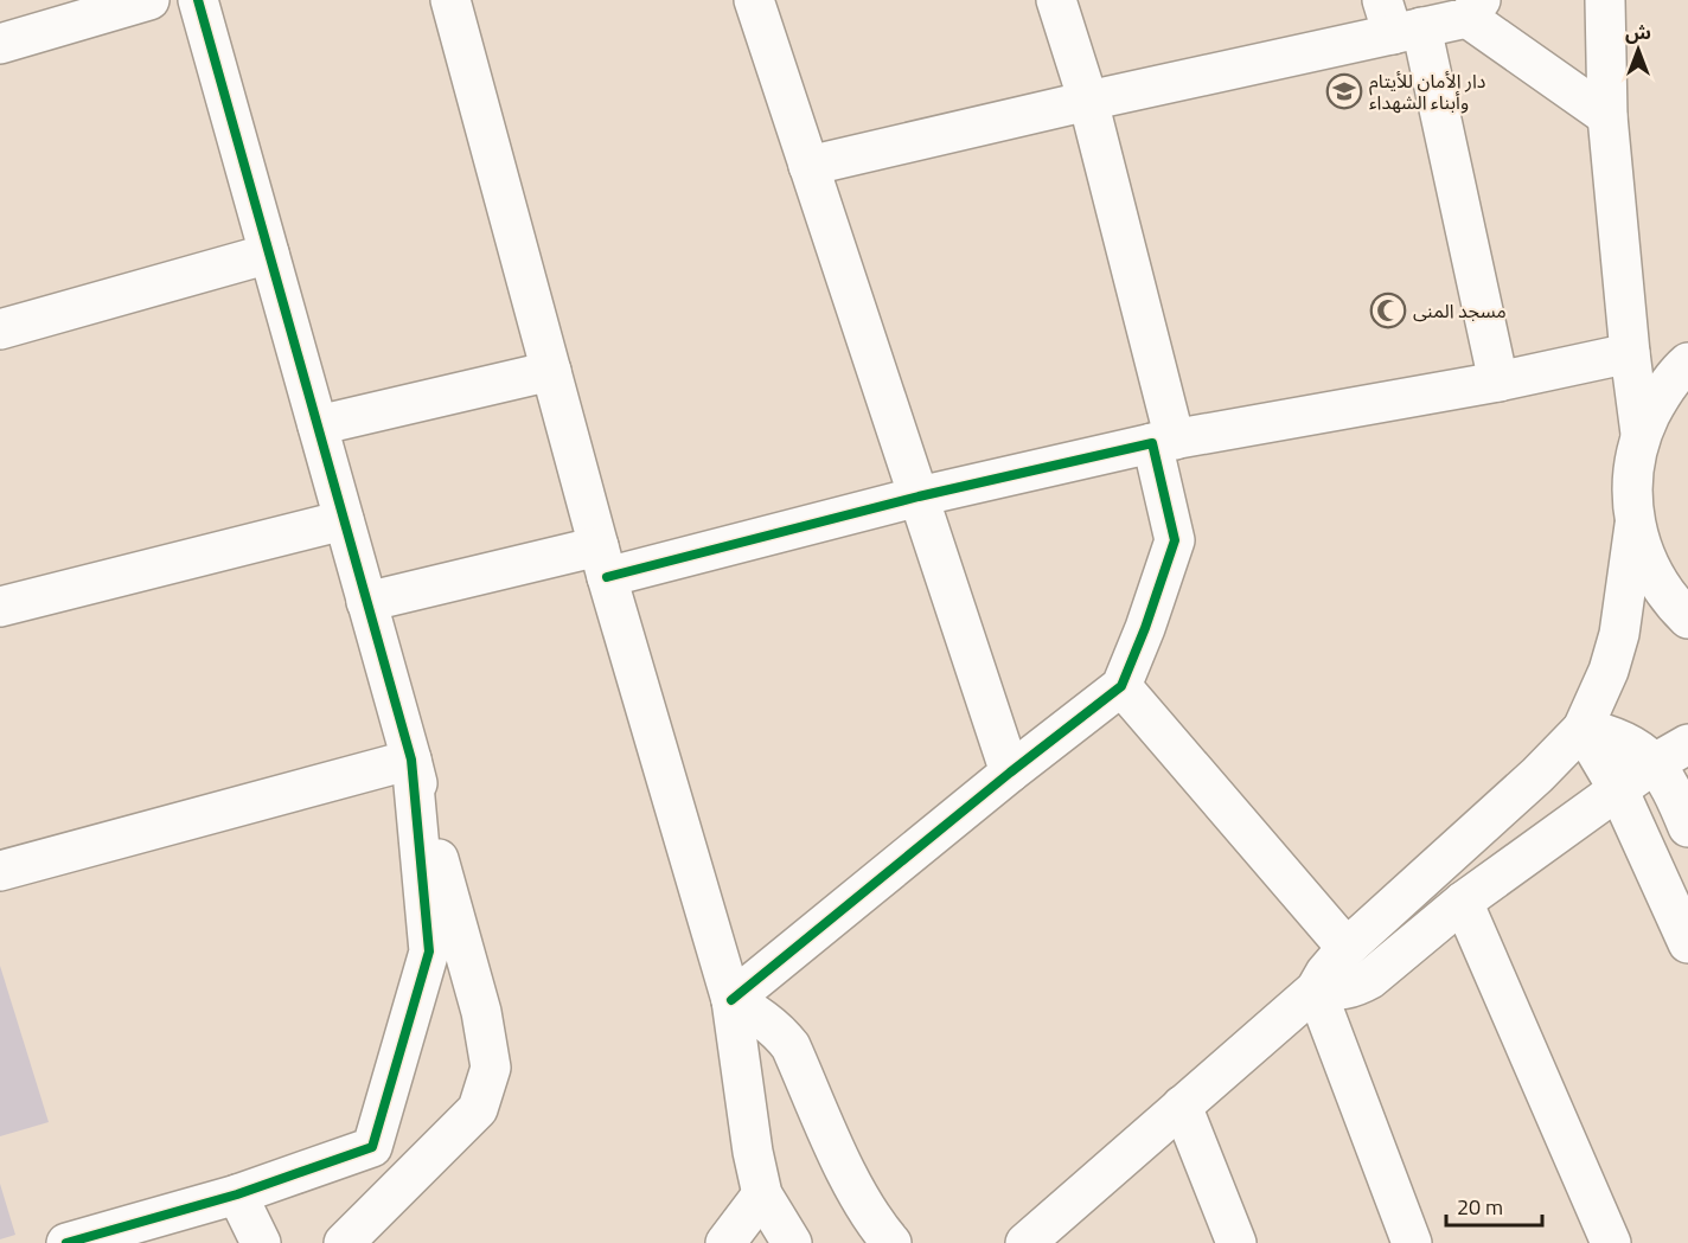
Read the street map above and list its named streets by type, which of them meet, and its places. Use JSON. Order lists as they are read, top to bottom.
{
  "places": {
    "school or university": ["دار الأمان للأيتام وأبناء الشهداء"],
    "mosque": ["مسجد المنى"]
  },
  "scale_bar": "20 m",
  "north": "top"
}
